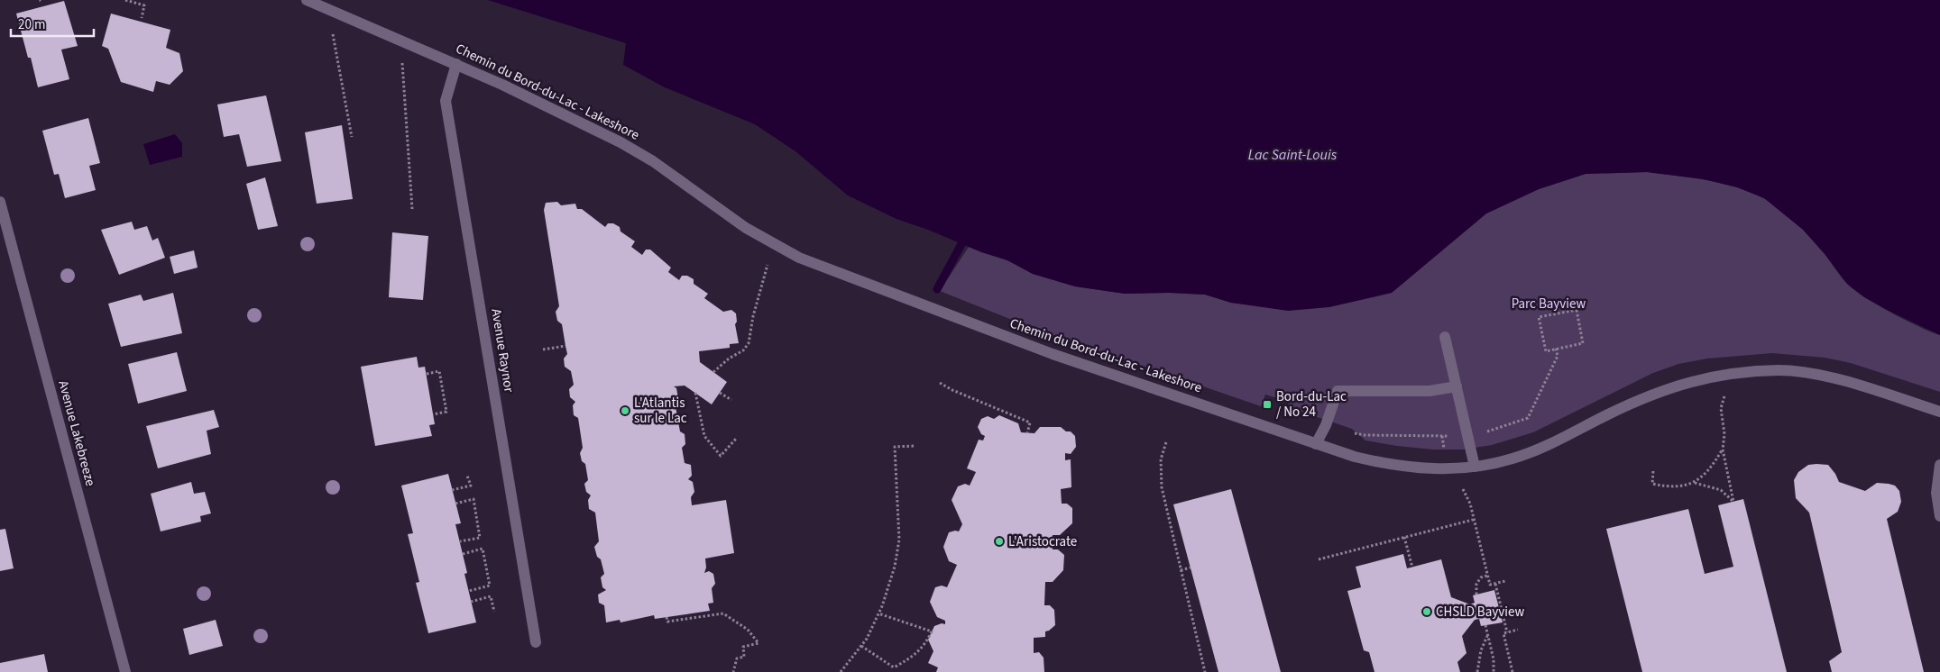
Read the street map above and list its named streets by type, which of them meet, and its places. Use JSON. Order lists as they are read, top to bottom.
{
  "streets": {
    "street": ["Chemin du Bord-du-Lac - Lakeshore", "Avenue Raynor", "Avenue Lakebreeze"]
  },
  "crossings": [
    ["Chemin du Bord-du-Lac - Lakeshore", "Avenue Raynor"]
  ],
  "water": ["Lac Saint-Louis"],
  "parks": ["Parc Bayview"],
  "places": {
    "transit": ["Bord-du-Lac / No 24"],
    "other": ["L'Atlantis sur le Lac", "L'Aristocrate", "CHSLD Bayview"]
  },
  "scale_bar": "20 m"
}
